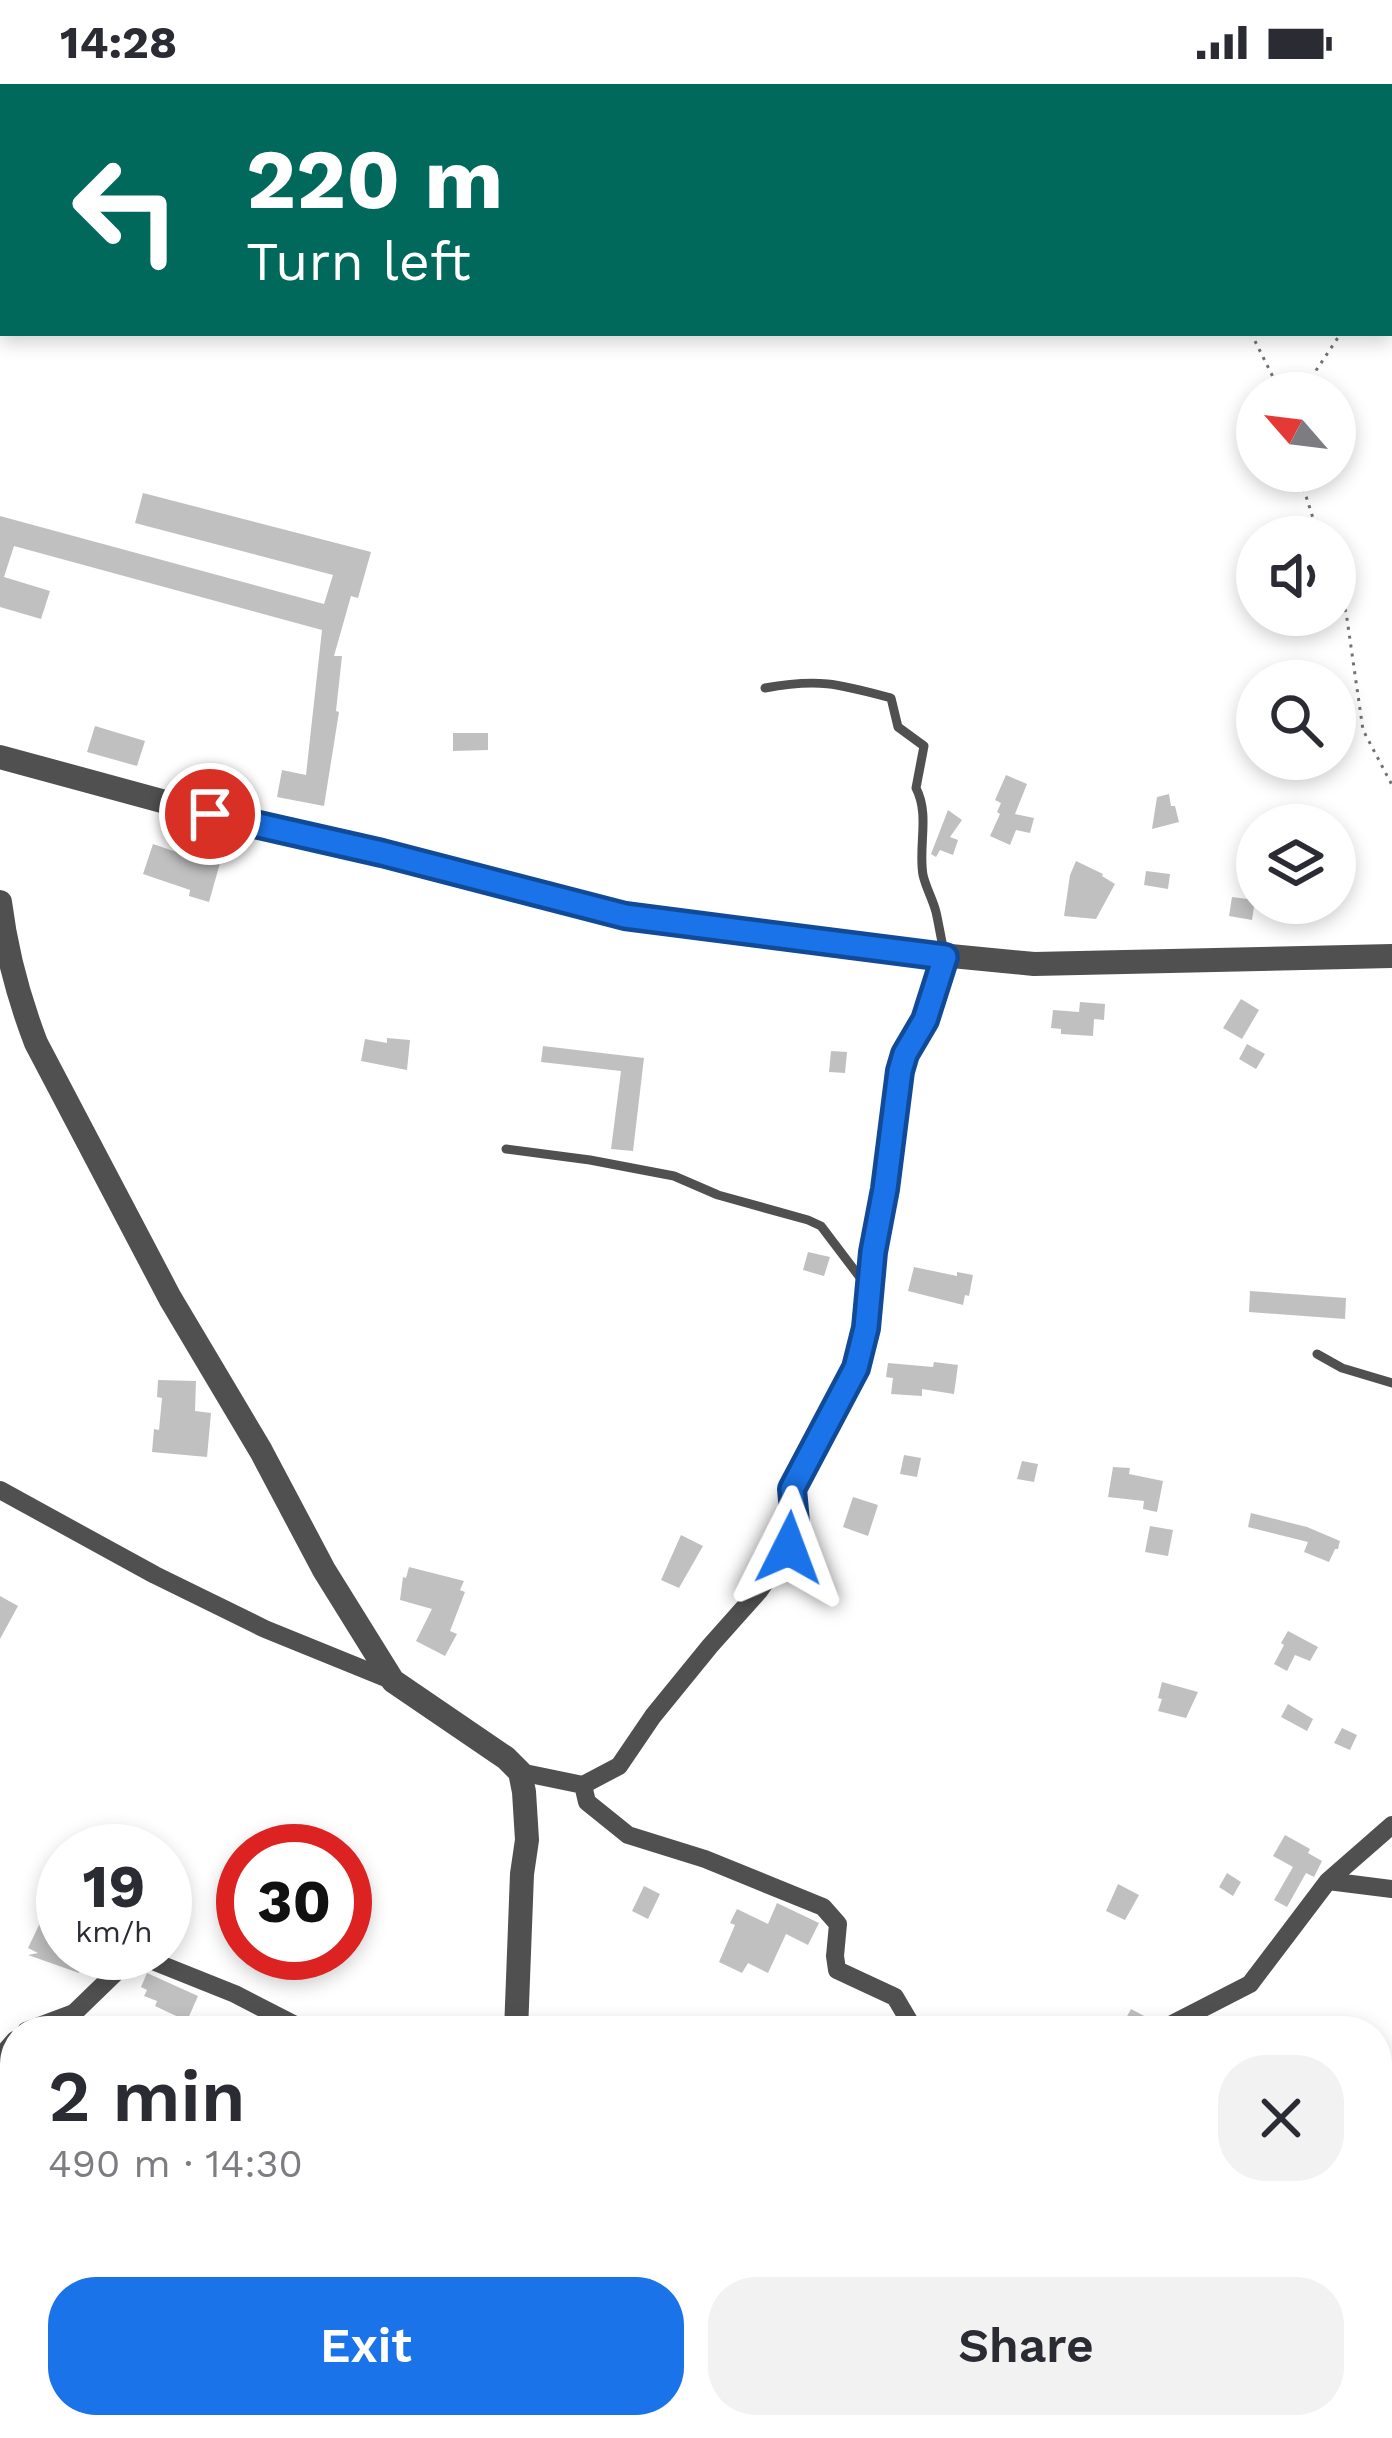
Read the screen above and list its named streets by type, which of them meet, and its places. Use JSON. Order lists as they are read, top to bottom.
{
  "north": "top left",
  "page": {
    "status": "14:28",
    "turn": ["220 m", "Turn left"],
    "speed": "19 km/h",
    "limit": "30",
    "heading": ["2 min", "490 m · 14:30"],
    "buttons": ["Exit", "Share"]
  }
}
